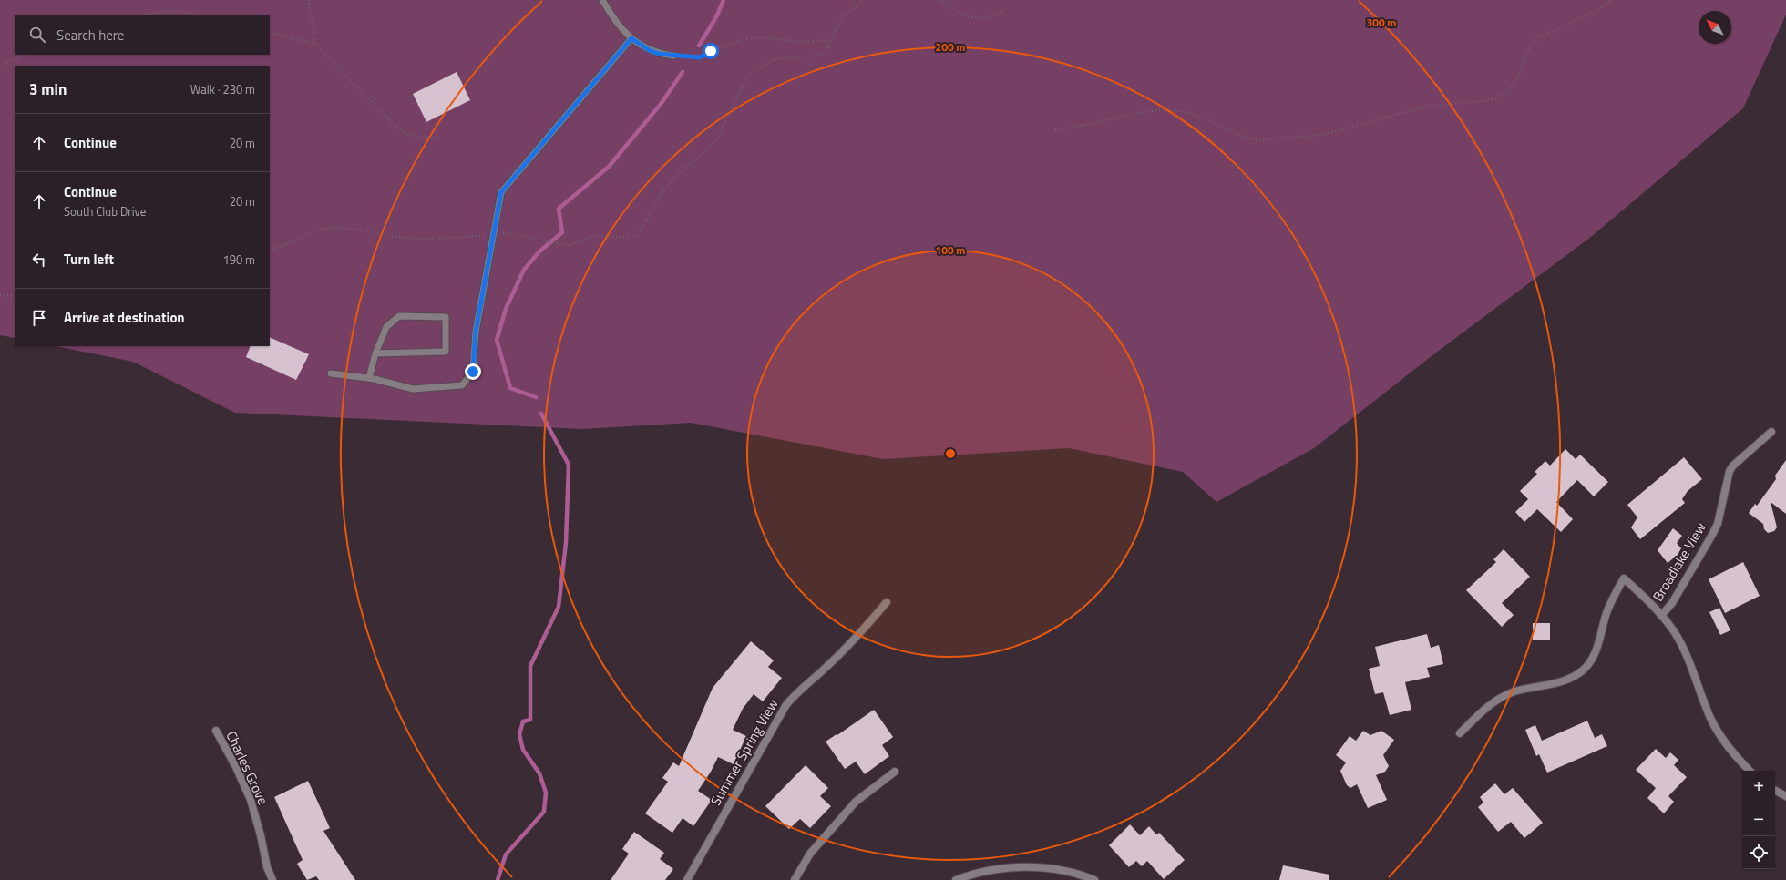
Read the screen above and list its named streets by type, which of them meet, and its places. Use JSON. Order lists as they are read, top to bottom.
{
  "streets": {
    "street": ["Broadlake View", "Summer Spring View", "Charles Grove"]
  },
  "north": "top left",
  "page": {
    "search": "Search here",
    "heading": ["3 min", "Walk · 230 m"],
    "list": [
      ["Continue", "20 m"],
      ["Continue", "South Club Drive", "20 m"],
      ["Turn left", "190 m"],
      "Arrive at destination"
    ],
    "map_buttons": ["+", "−"]
  },
  "rings": ["300 m", "200 m", "100 m"]
}
